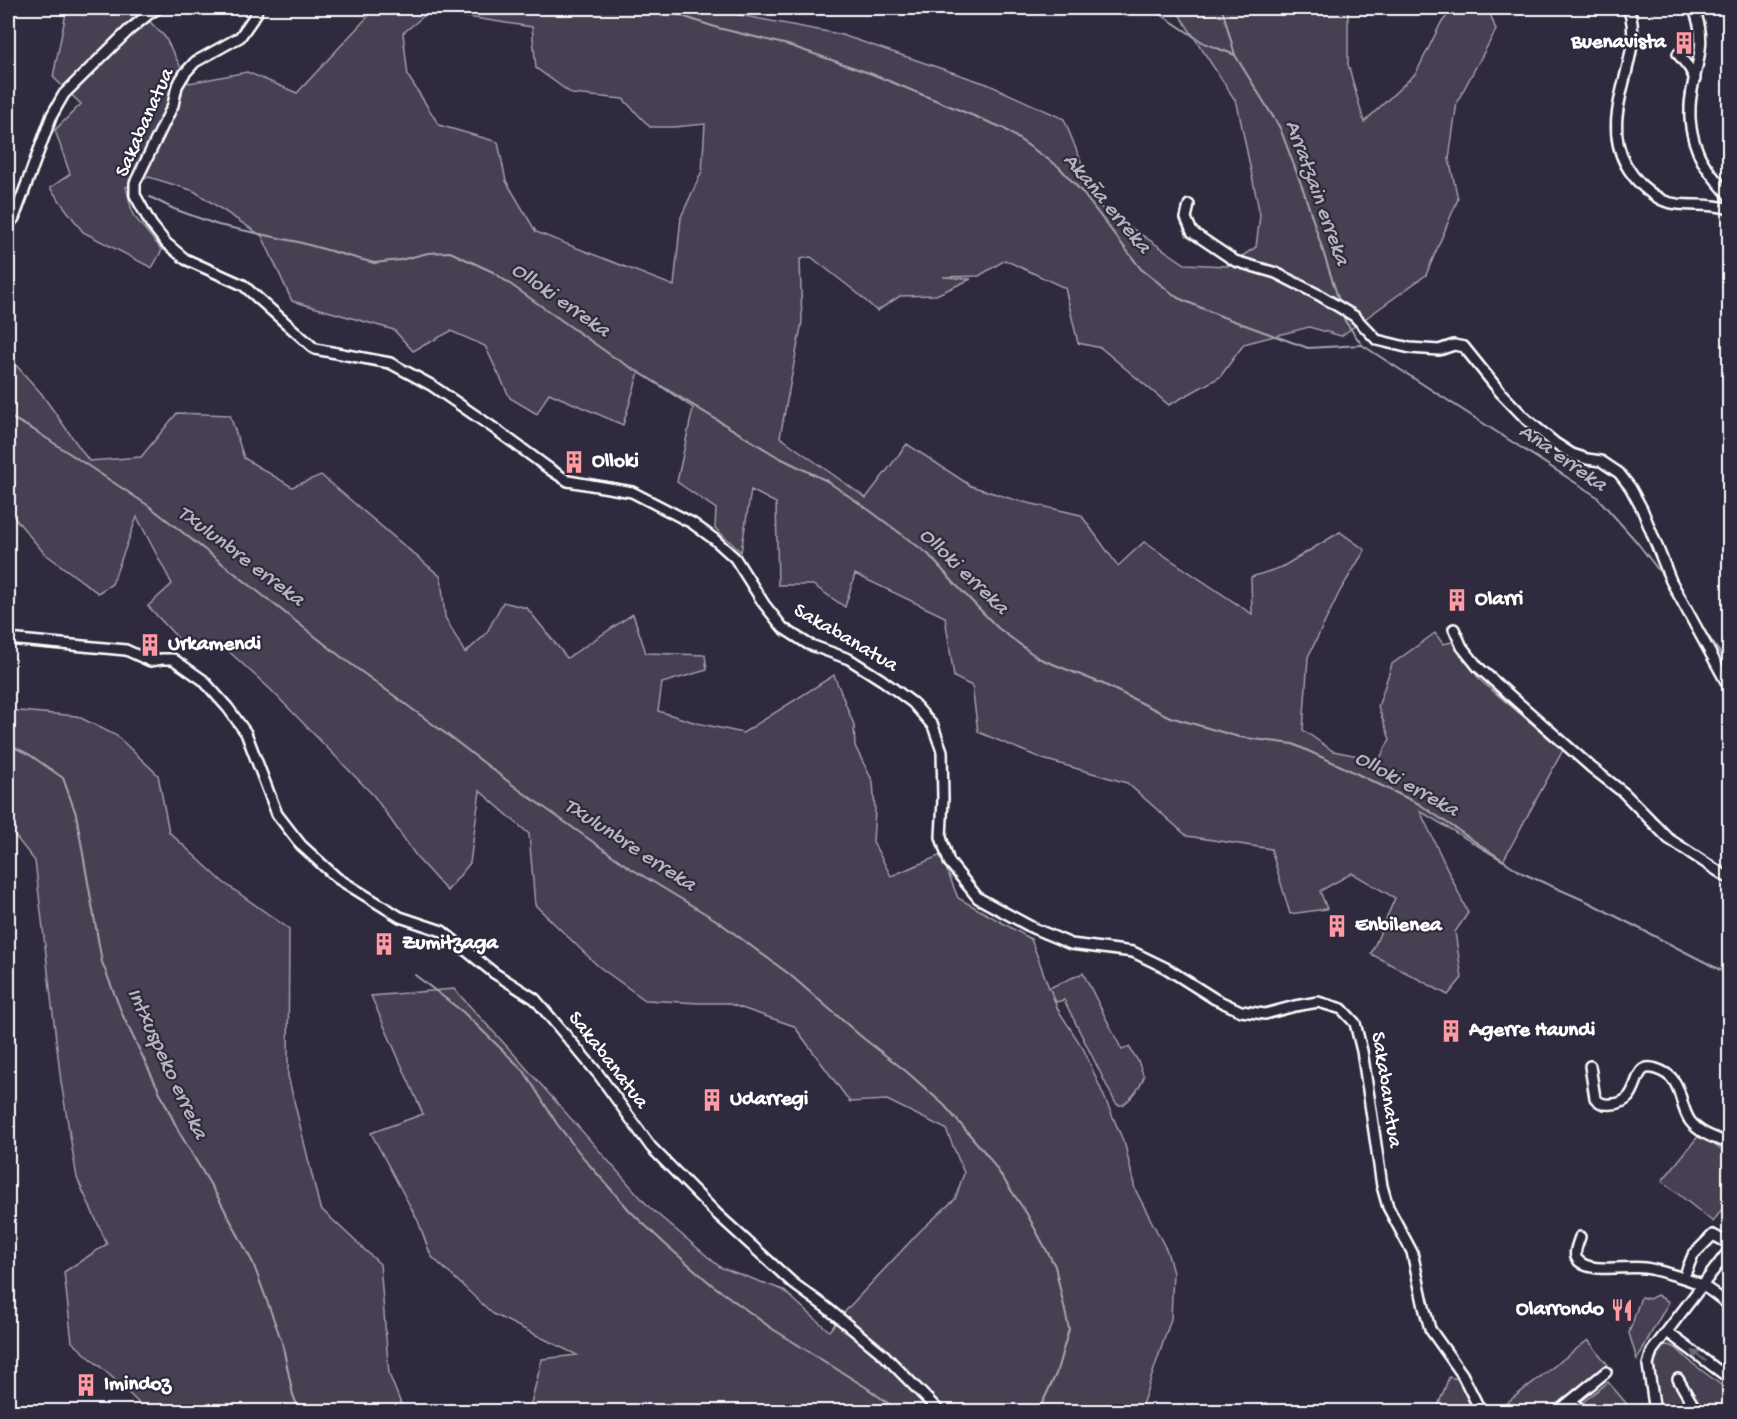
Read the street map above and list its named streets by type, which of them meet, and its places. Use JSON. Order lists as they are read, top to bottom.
{
  "streets": {
    "street": ["Sakabanatua"]
  },
  "water": [
    "Arratzain erreka",
    "Akaña erreka",
    "Olloki erreka",
    "Ana erreka",
    "Txulunbre erreka",
    "Intxuspeko erreka"
  ],
  "places": {
    "building": [
      "Buenavista",
      "Olloki",
      "Olarri",
      "Urkamendi",
      "Enbilenea",
      "Zumitzaga",
      "Agerre Haundi",
      "Udarregi",
      "Imindoz"
    ],
    "restaurant": ["Olarrondo"]
  }
}
